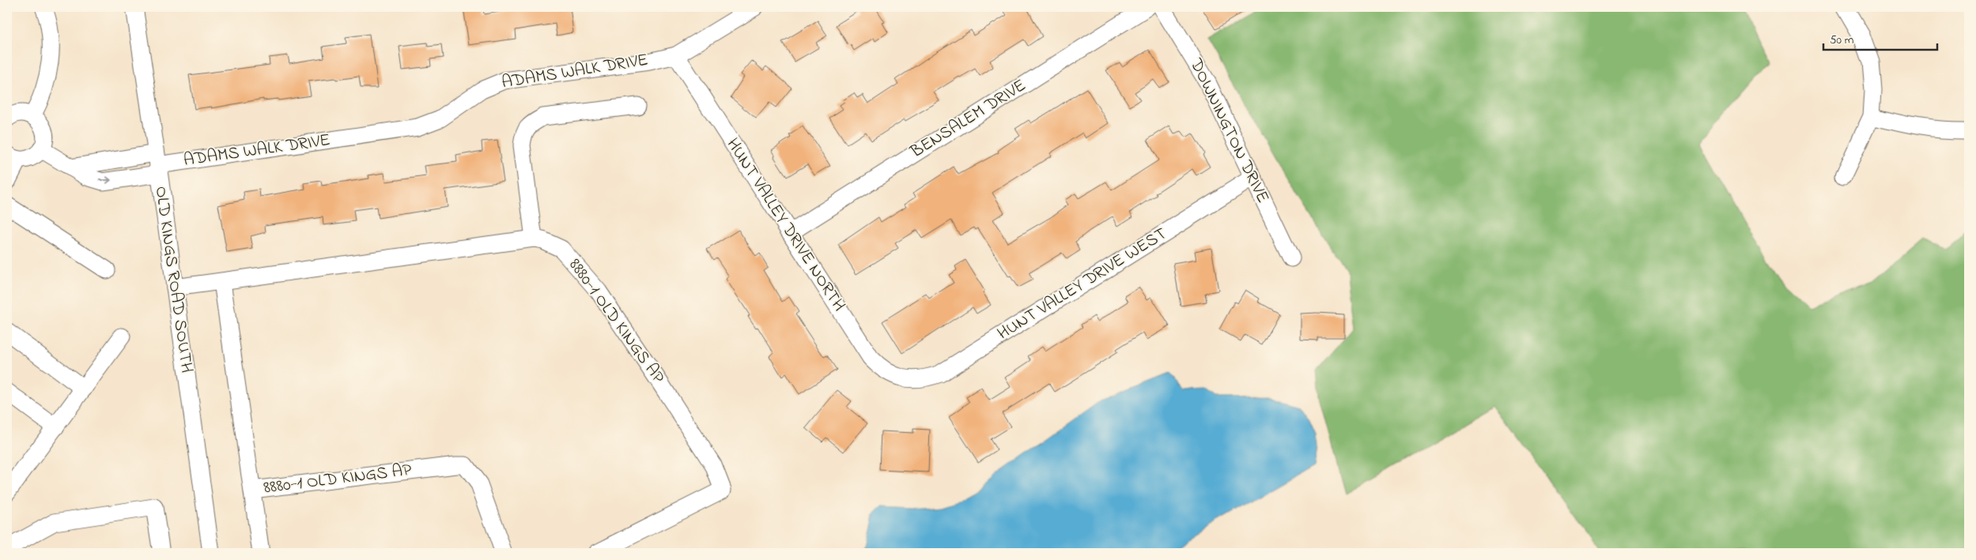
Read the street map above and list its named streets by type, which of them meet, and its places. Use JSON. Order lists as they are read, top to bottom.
{
  "streets": {
    "street": [
      "ADAMS WALK DRIVE",
      "BENSALEM DRIVE",
      "DOWNINGTON DRIVE",
      "HUNT VALLEY DRIVE NORTH",
      "OLD KINGS ROAD SOUTH",
      "HUNT VALLEY DRIVE WEST",
      "8880-1 OLD KINGS AP"
    ]
  },
  "crossings": [
    ["ADAMS WALK DRIVE", "HUNT VALLEY DRIVE NORTH"],
    ["ADAMS WALK DRIVE", "OLD KINGS ROAD SOUTH"],
    ["BENSALEM DRIVE", "HUNT VALLEY DRIVE NORTH"],
    ["DOWNINGTON DRIVE", "HUNT VALLEY DRIVE WEST"],
    ["HUNT VALLEY DRIVE NORTH", "HUNT VALLEY DRIVE WEST"],
    ["OLD KINGS ROAD SOUTH", "8880-1 OLD KINGS AP"]
  ],
  "scale_bar": "50 m"
}
